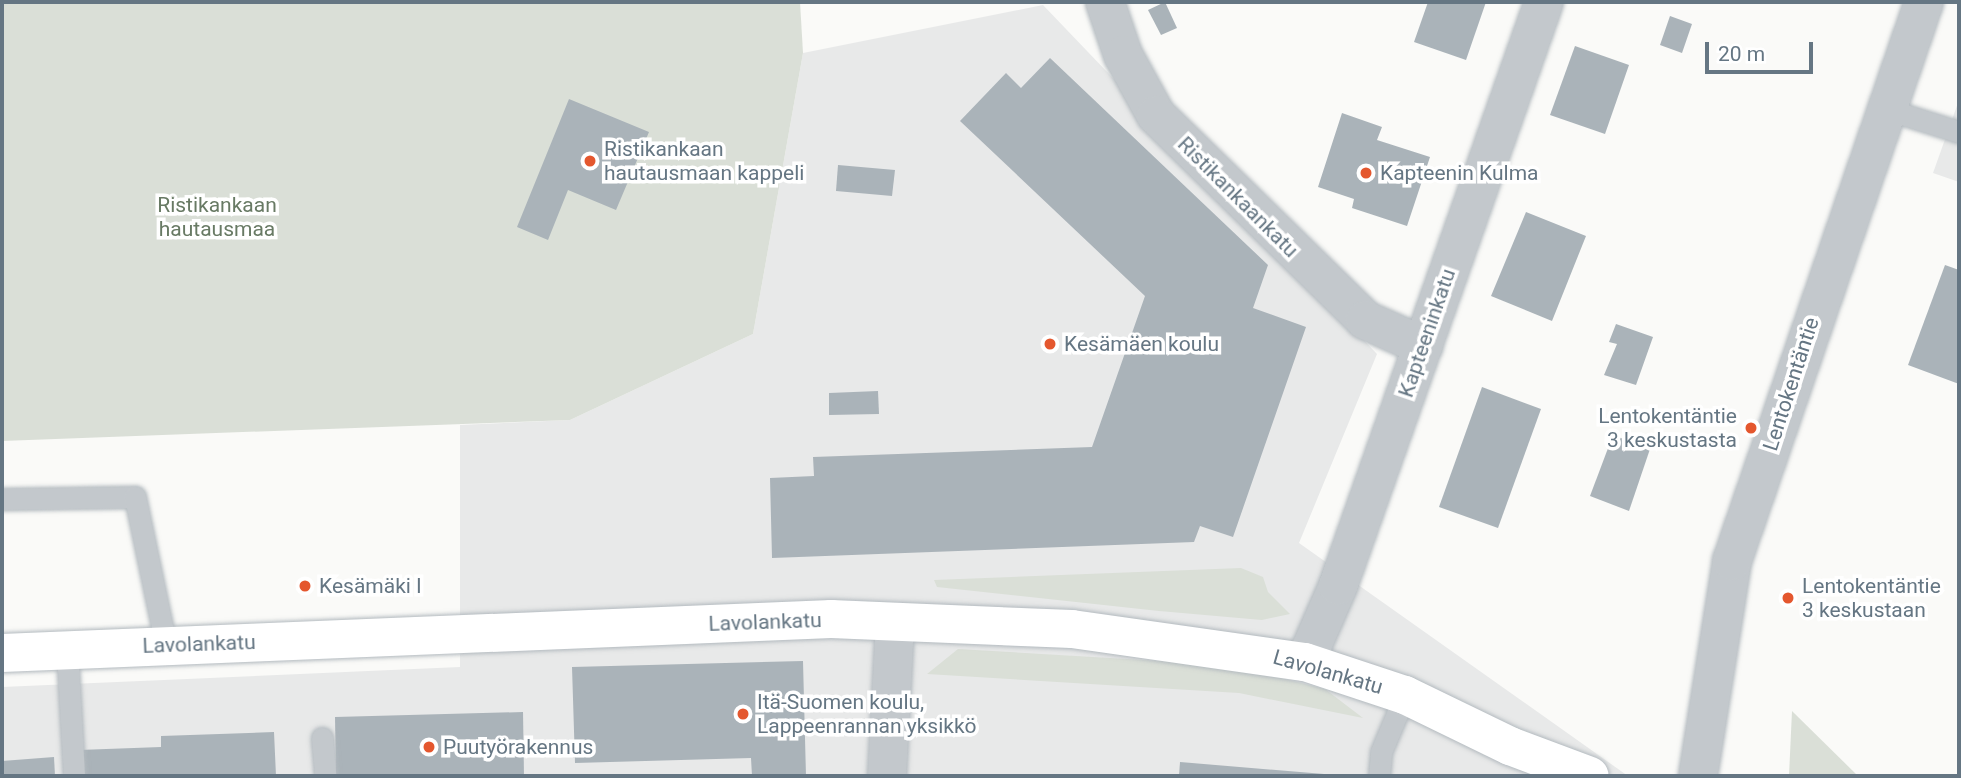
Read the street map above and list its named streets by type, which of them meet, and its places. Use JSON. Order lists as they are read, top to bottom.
{
  "streets": {
    "main road": ["Lavolankatu"],
    "street": ["Ristikankaankatu", "Kapteeninkatu", "Lentokentäntie"]
  },
  "crossings": [
    ["Ristikankaankatu", "Kapteeninkatu"],
    ["Kapteeninkatu", "Lavolankatu"]
  ],
  "parks": ["Ristikankaan hautausmaa"],
  "places": [
    "Ristikankaan hautausmaan kappeli",
    "Kapteenin Kulma",
    "Kesämäen koulu",
    "Lentokentäntie 3 keskustasta",
    "Kesämäki I",
    "Lentokentäntie 3 keskustaan",
    "Itä-Suomen koulu, Lappeenrannan yksikkö",
    "Puutyörakennus"
  ],
  "scale_bar": "20 m"
}
